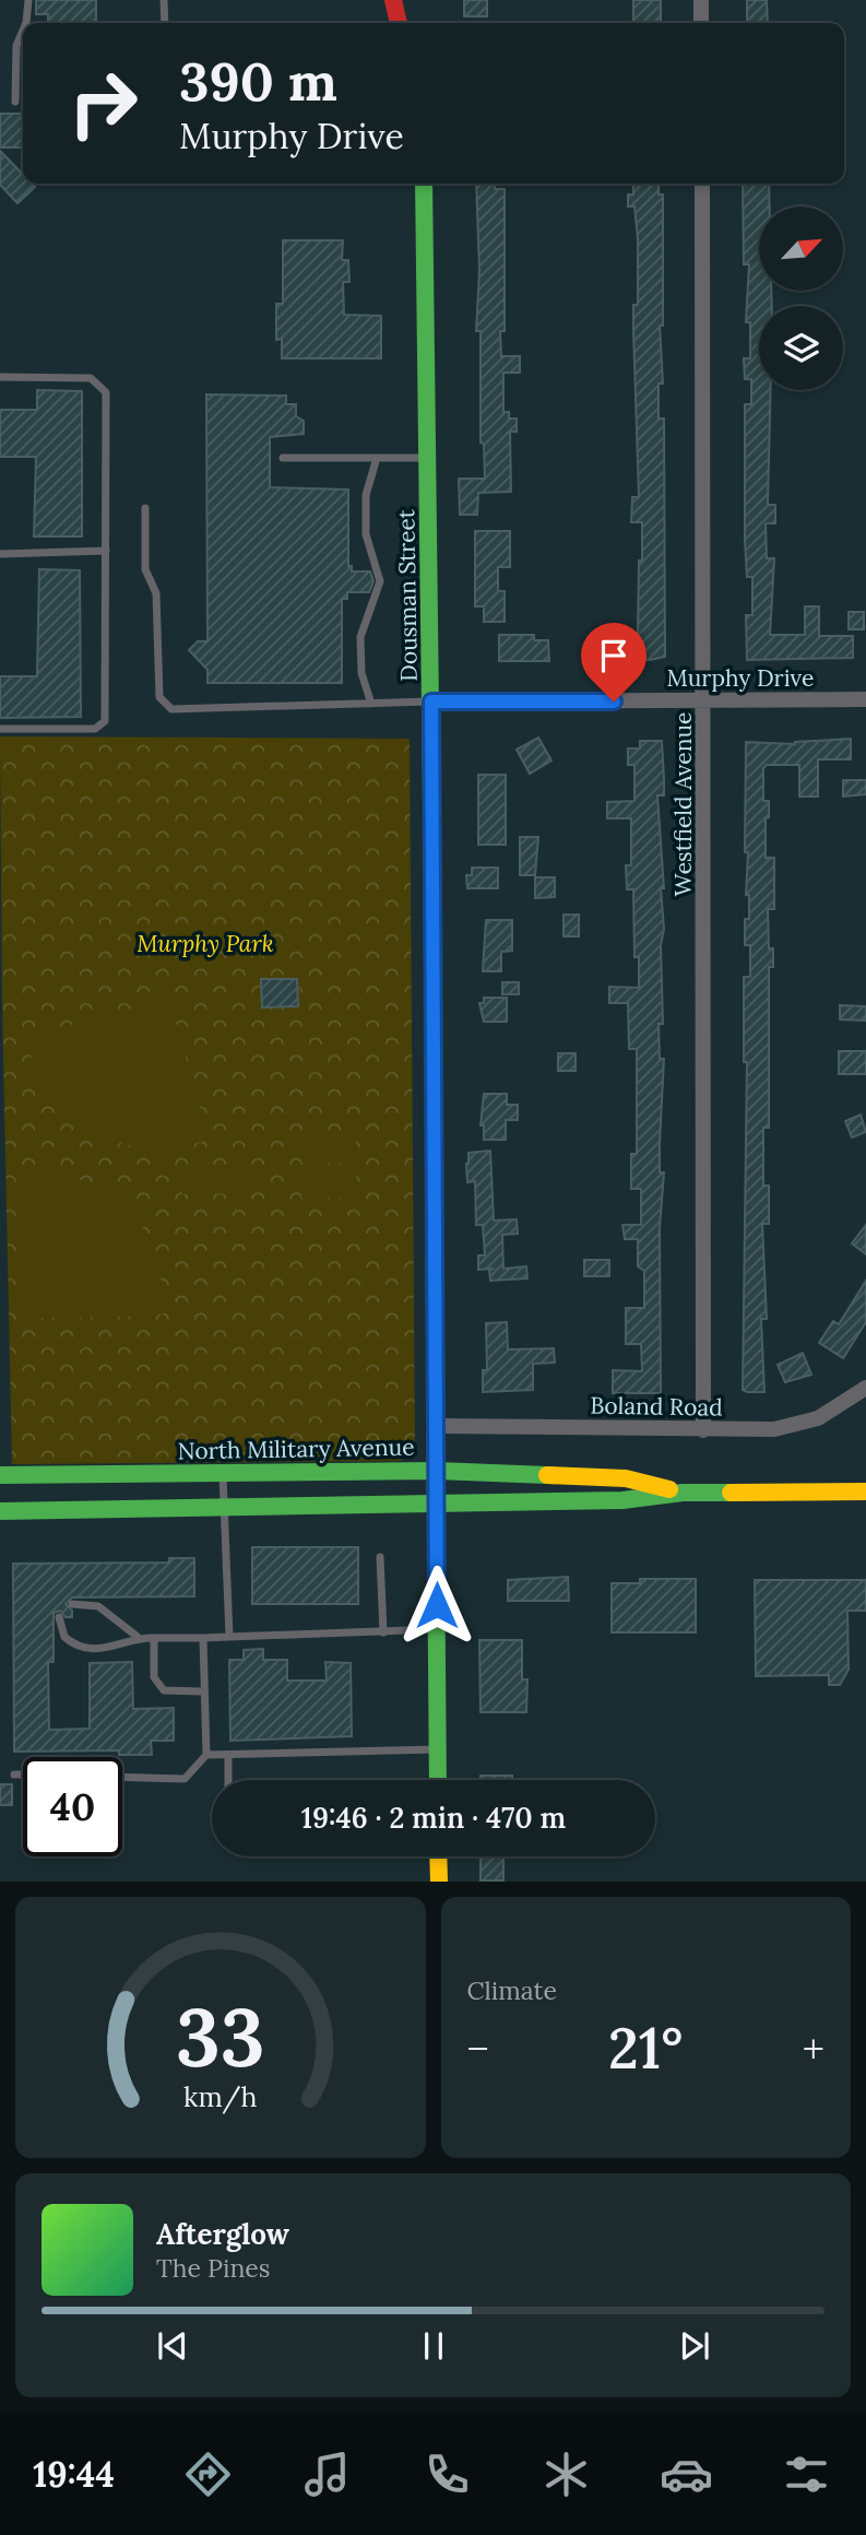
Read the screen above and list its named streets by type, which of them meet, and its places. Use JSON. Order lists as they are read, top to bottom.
{
  "streets": {
    "street": [
      "Dousman Street",
      "Murphy Drive",
      "Westfield Avenue",
      "Boland Road",
      "North Military Avenue"
    ]
  },
  "crossings": [
    ["Dousman Street", "Murphy Drive"],
    ["Dousman Street", "Boland Road"],
    ["Dousman Street", "North Military Avenue"],
    ["Murphy Drive", "Westfield Avenue"],
    ["Westfield Avenue", "Boland Road"]
  ],
  "parks": ["Murphy Park"],
  "north": "top right",
  "page": {
    "turn": ["390 m", "Murphy Drive"],
    "limit": "40",
    "trip": "19:46 · 2 min · 470 m",
    "tile": "Climate",
    "heat": ["−", "21°", "+"],
    "song": ["Afterglow", "The Pines"],
    "tabs": "19:44",
    "gauge": ["33", "km/h"]
  }
}
